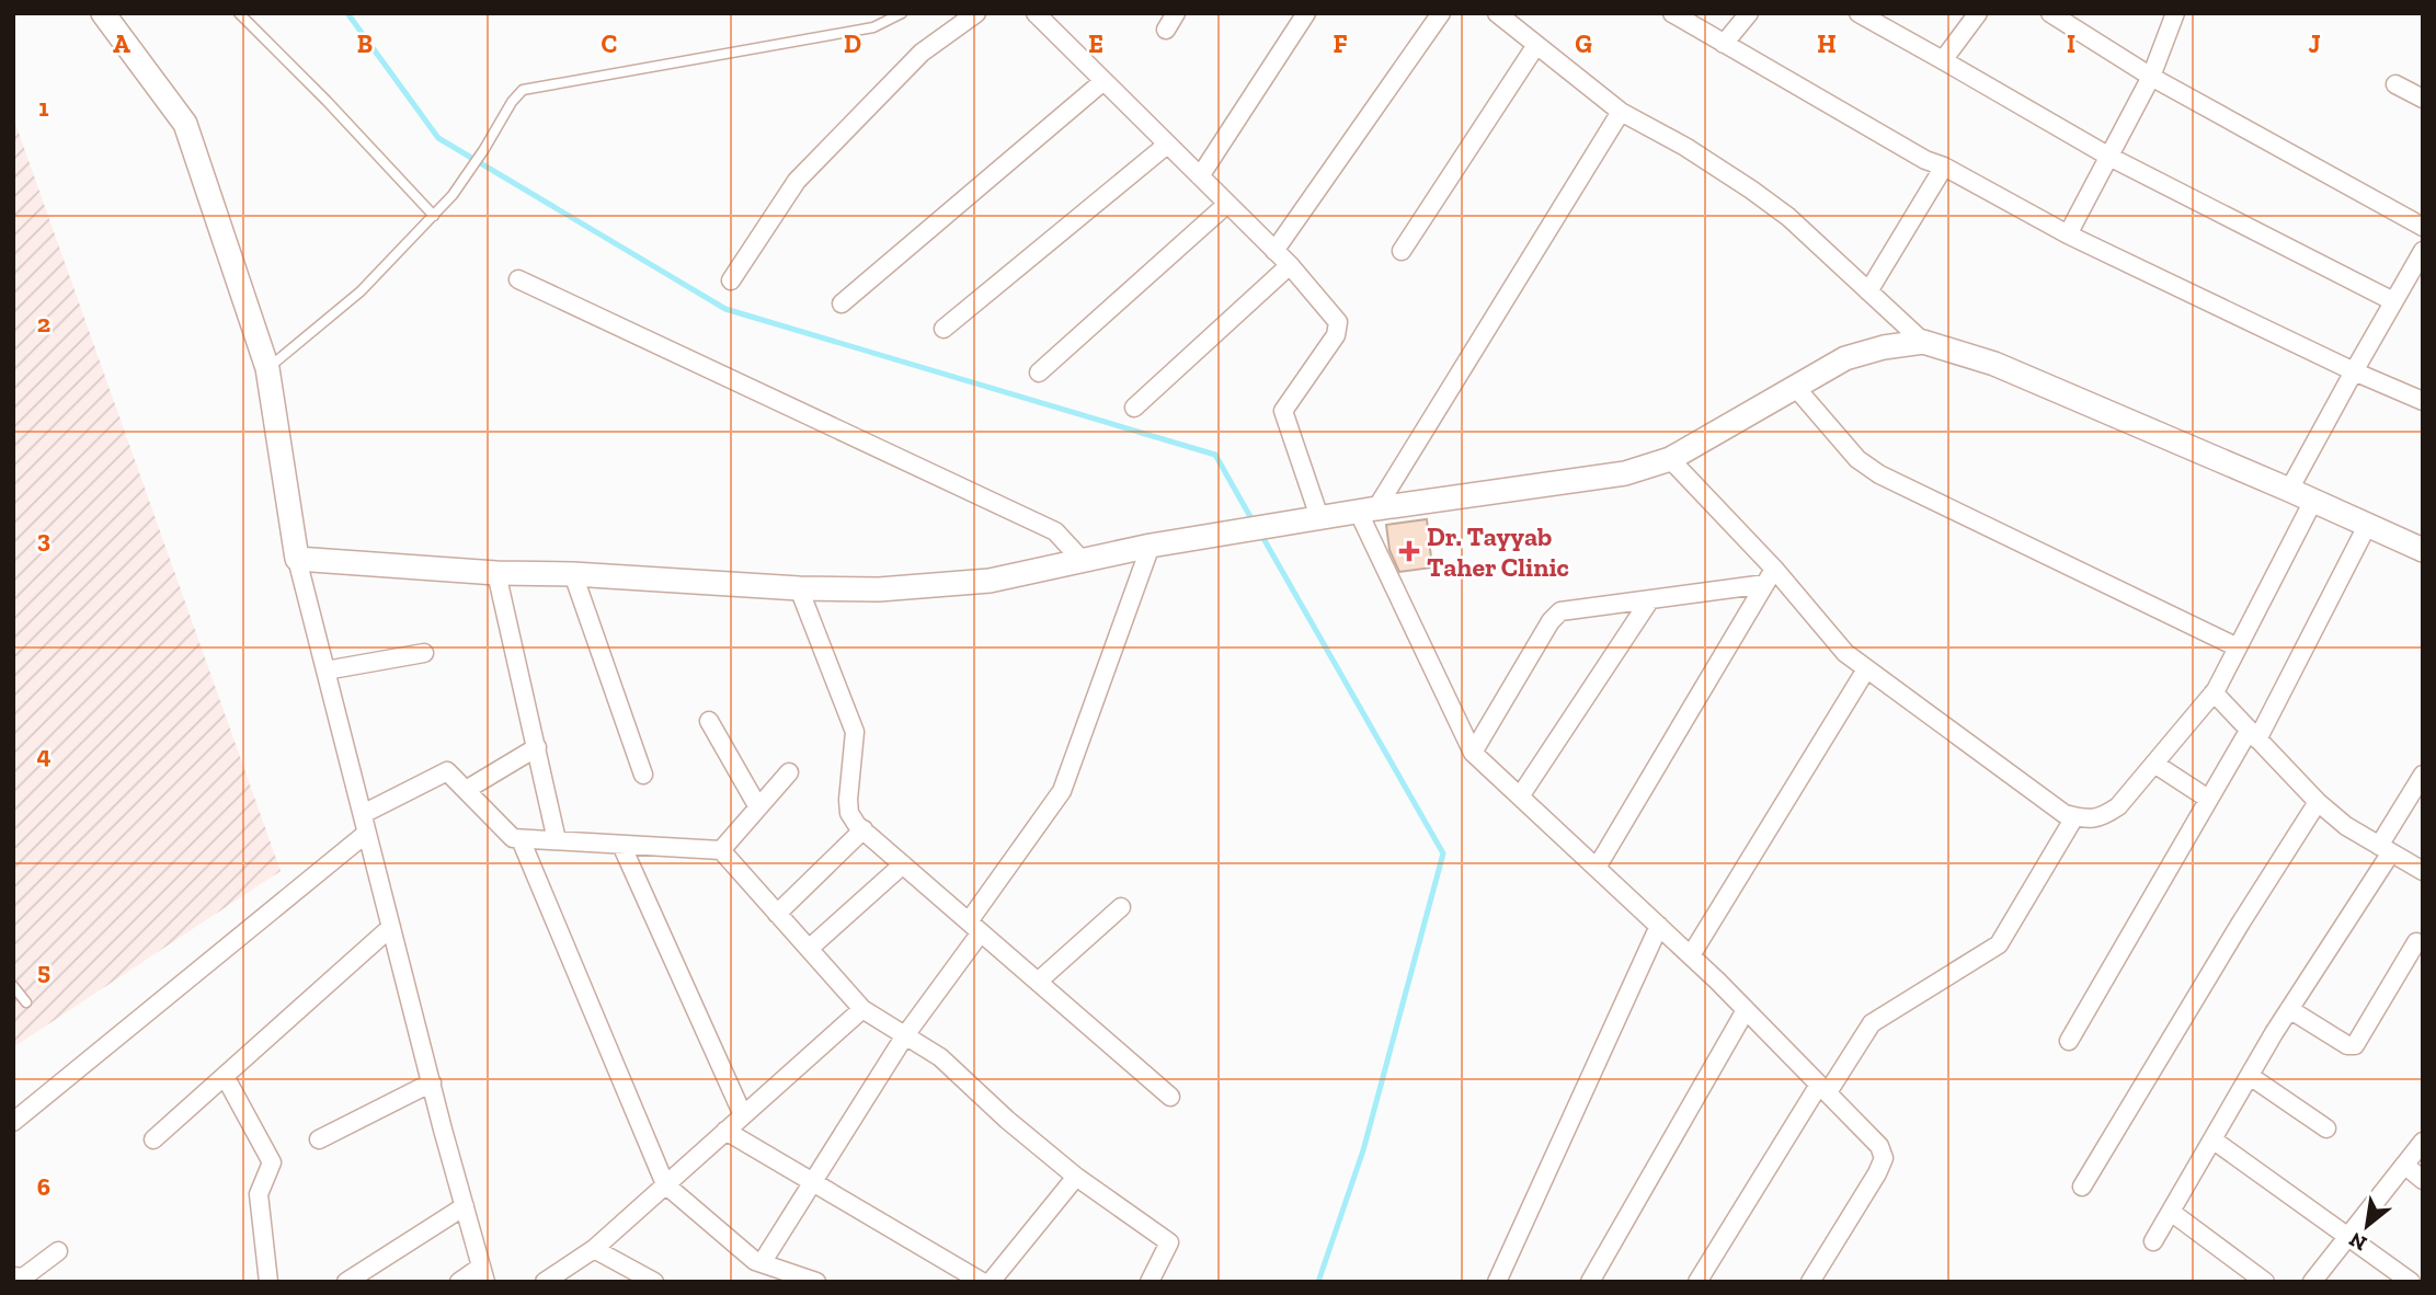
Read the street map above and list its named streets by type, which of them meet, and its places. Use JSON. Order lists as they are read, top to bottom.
{
  "places": {
    "health": ["Dr. Tayyab Taher Clinic"]
  },
  "north": "bottom left",
  "grid": {
    "columns": [
      "A",
      "B",
      "C",
      "D",
      "E",
      "F",
      "G",
      "H",
      "I",
      "J"
    ],
    "rows": [
      "1",
      "2",
      "3",
      "4",
      "5",
      "6"
    ]
  }
}
